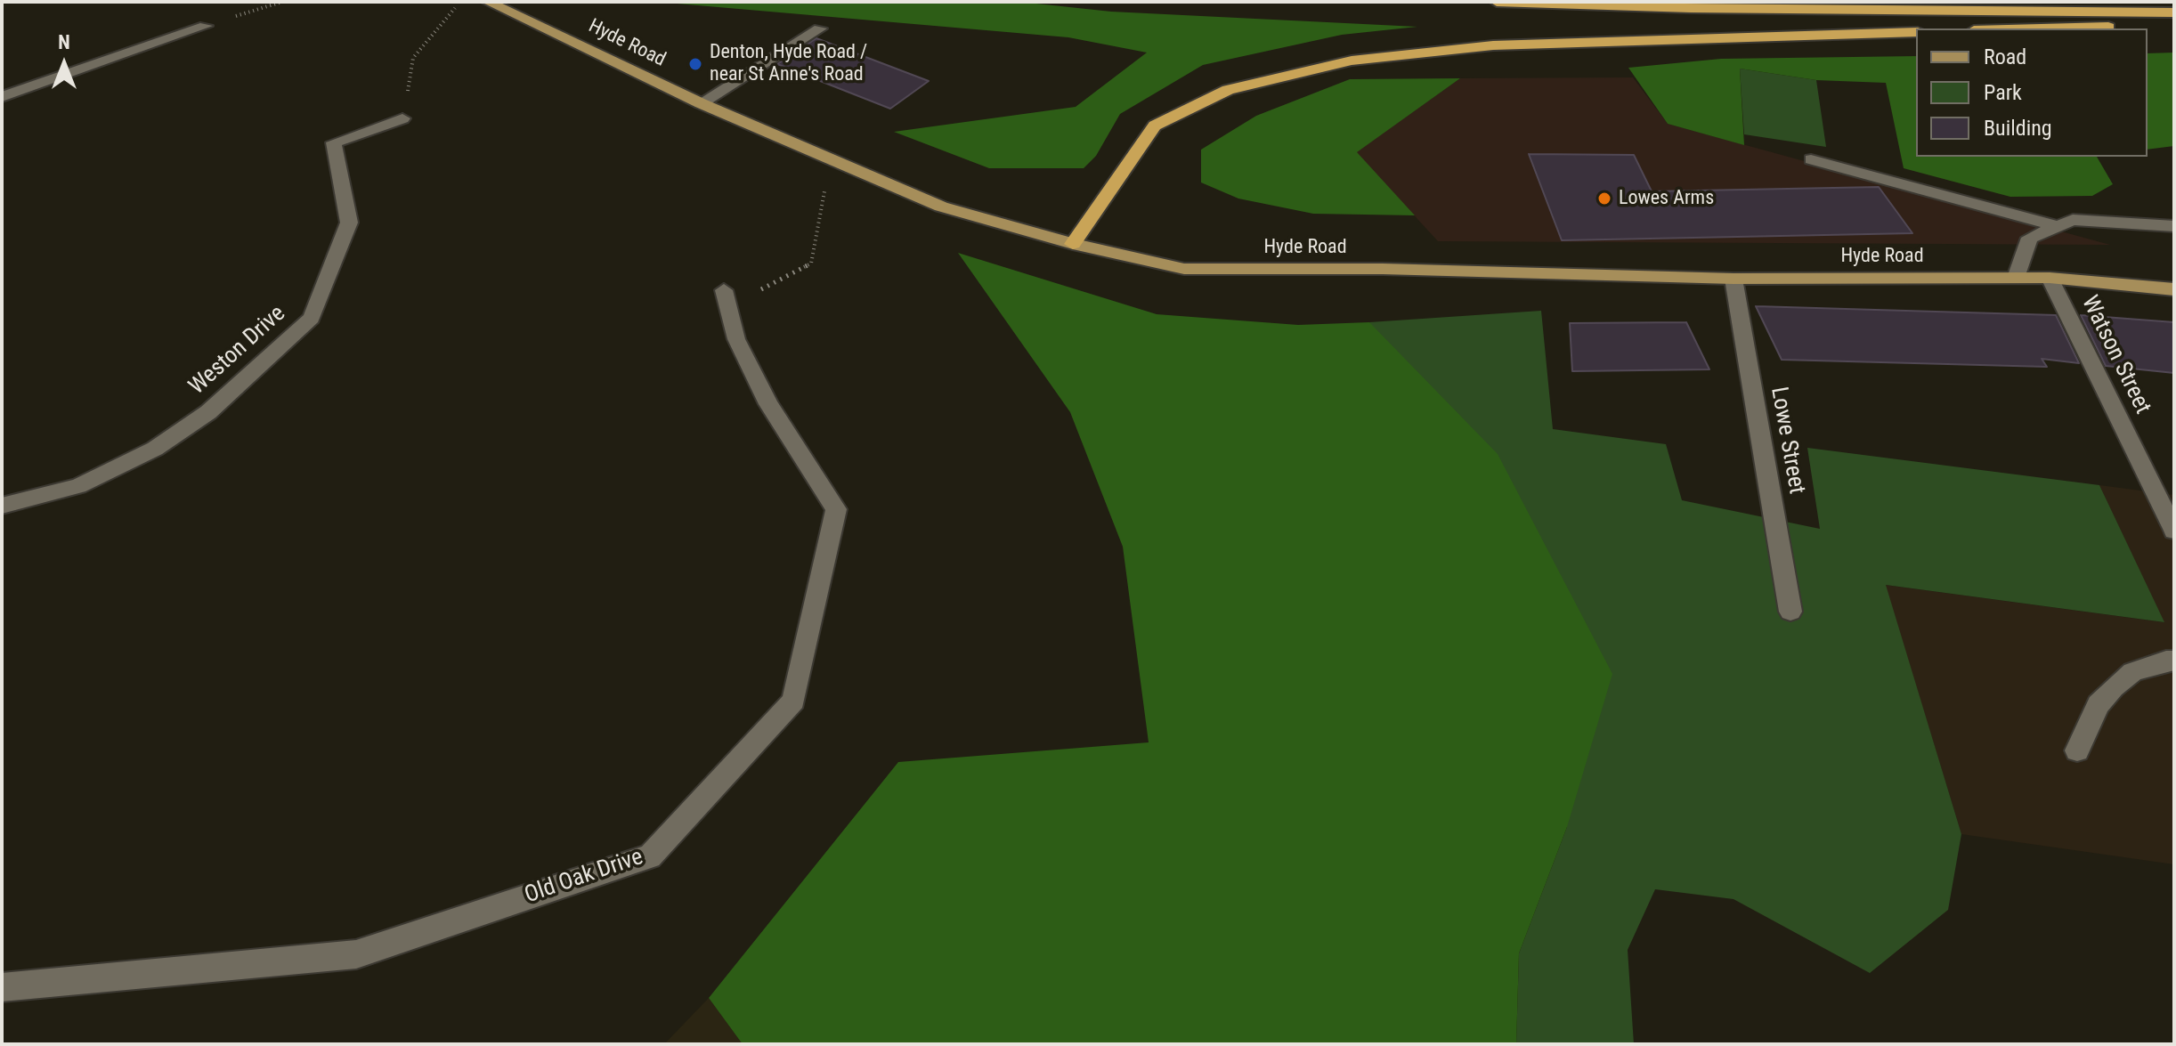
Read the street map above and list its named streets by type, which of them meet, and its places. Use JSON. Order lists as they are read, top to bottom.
{
  "streets": {
    "main road": ["Hyde Road"],
    "street": [
      "Weston Drive",
      "Watson Street",
      "Lowe Street",
      "Old Oak Drive"
    ]
  },
  "crossings": [
    ["Hyde Road", "Watson Street"],
    ["Hyde Road", "Lowe Street"]
  ],
  "places": ["Denton, Hyde Road / near St Anne's Road", "Lowes Arms"],
  "legend": ["Road", "Park", "Building"],
  "north": "top"
}
